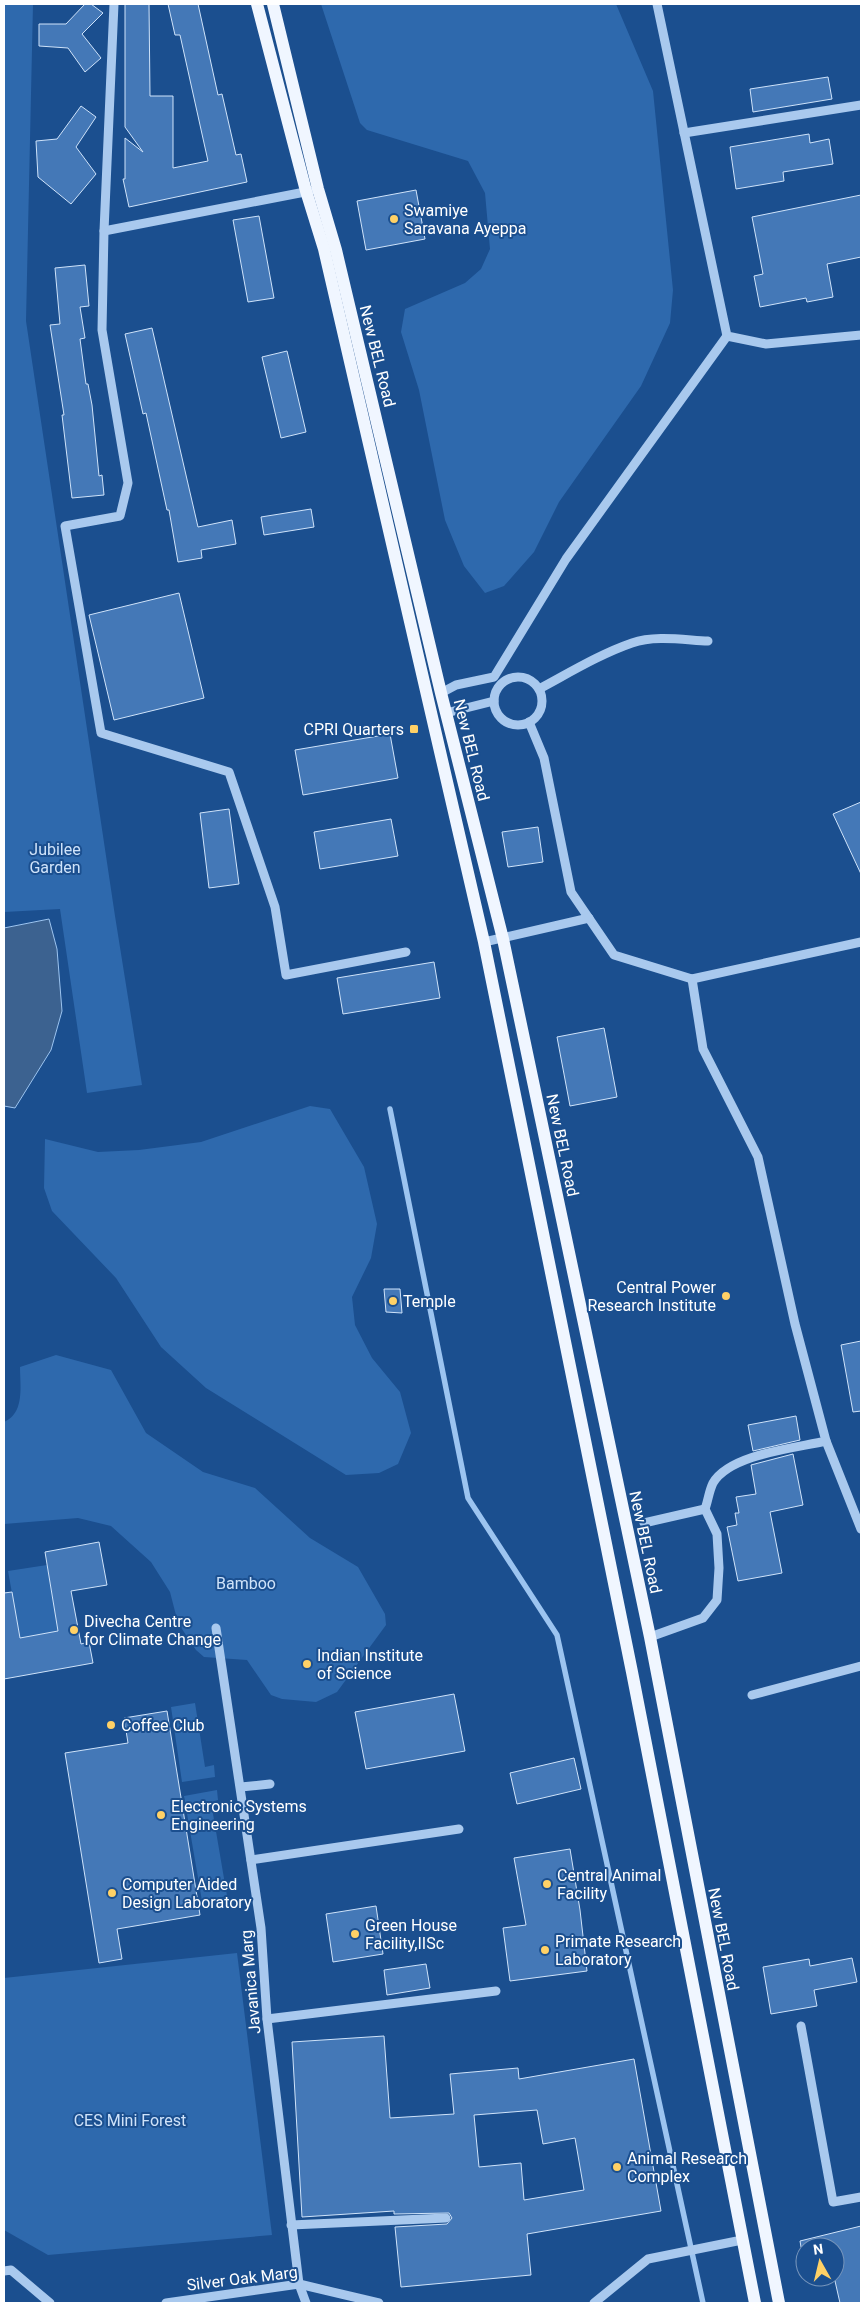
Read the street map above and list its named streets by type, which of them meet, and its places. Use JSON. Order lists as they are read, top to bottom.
{
  "streets": {
    "main road": ["New BEL Road"],
    "lane": ["Javanica Marg", "Silver Oak Marg"]
  },
  "crossings": [
    ["Javanica Marg", "Silver Oak Marg"]
  ],
  "parks": ["Jubilee Garden", "Bamboo", "CES Mini Forest"],
  "places": {
    "other": [
      "Swamiye Saravana Ayeppa",
      "Central Power Research Institute",
      "Temple",
      "Divecha Centre for Climate Change",
      "Indian Institute of Science",
      "Coffee Club",
      "Electronic Systems Engineering",
      "Central Animal Facility",
      "Computer Aided Design Laboratory",
      "Green House Facility,IISc",
      "Primate Research Laboratory",
      "Animal Research Complex"
    ],
    "transit": ["CPRI Quarters"]
  },
  "north": "top"
}
